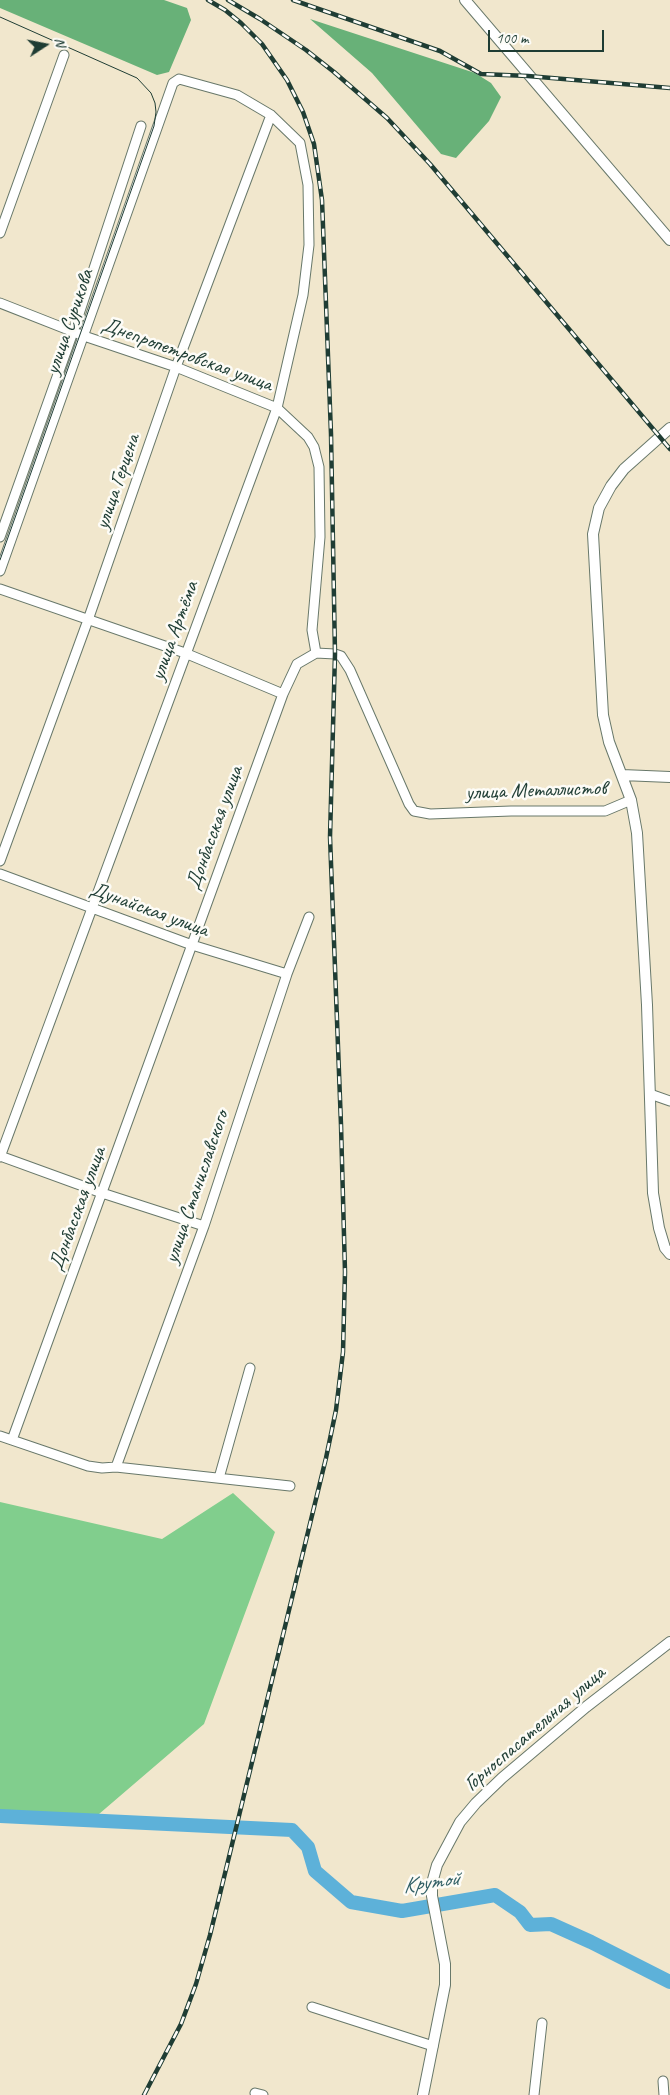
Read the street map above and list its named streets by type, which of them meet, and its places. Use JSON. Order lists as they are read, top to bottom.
{
  "streets": {
    "main road": ["улица Металлистов", "Горноспасательная улица"],
    "street": [
      "улица Сурикова",
      "Днепропетровская улица",
      "улица Герцена",
      "улица Артёма",
      "Донбасская улица",
      "Дунайская улица",
      "улица Станиславского"
    ]
  },
  "crossings": [
    ["улица Сурикова", "Днепропетровская улица"],
    ["улица Сурикова", "улица Артёма"],
    ["Днепропетровская улица", "улица Герцена"],
    ["Днепропетровская улица", "улица Артёма"],
    ["улица Герцена", "улица Артёма"],
    ["улица Артёма", "Дунайская улица"],
    ["улица Металлистов", "Донбасская улица"],
    ["Донбасская улица", "Дунайская улица"],
    ["Дунайская улица", "улица Станиславского"]
  ],
  "water": ["Крутой"],
  "scale_bar": "100 m",
  "north": "right"
}
